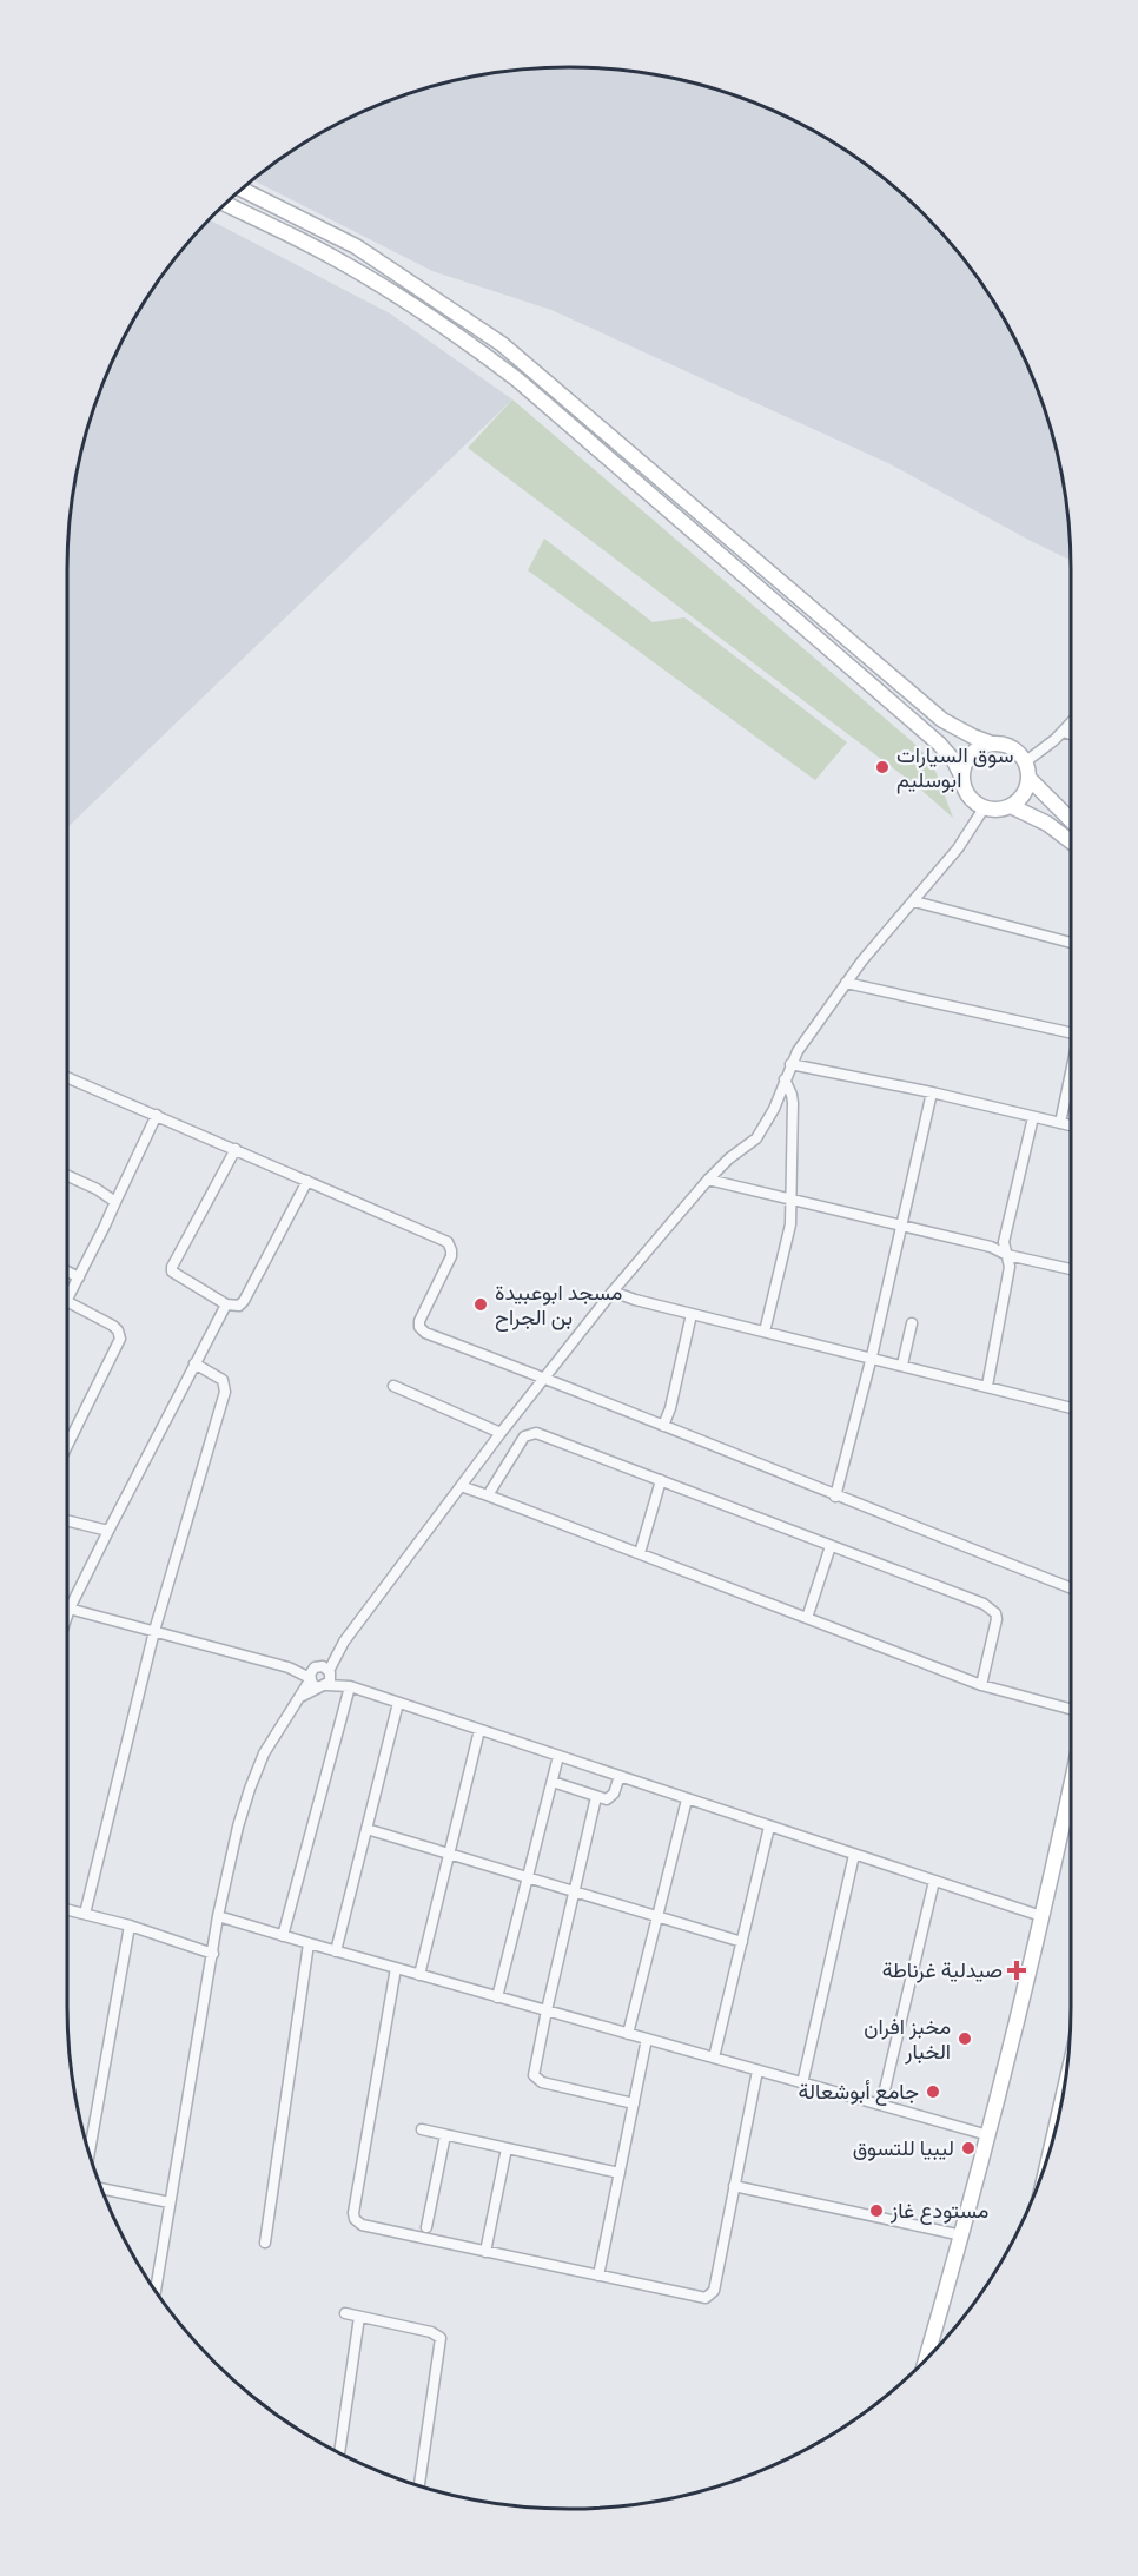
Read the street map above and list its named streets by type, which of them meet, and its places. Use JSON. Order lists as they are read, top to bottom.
{
  "places": {
    "other": [
      "سوق السيارات ابوسليم",
      "مسجد ابوعبيدة بن الجراح",
      "مخبز افران الخبار",
      "جامع أبوشعالة",
      "ليبيا للتسوق",
      "مستودع غاز"
    ],
    "health": ["صيدلية غرناطة"]
  }
}
